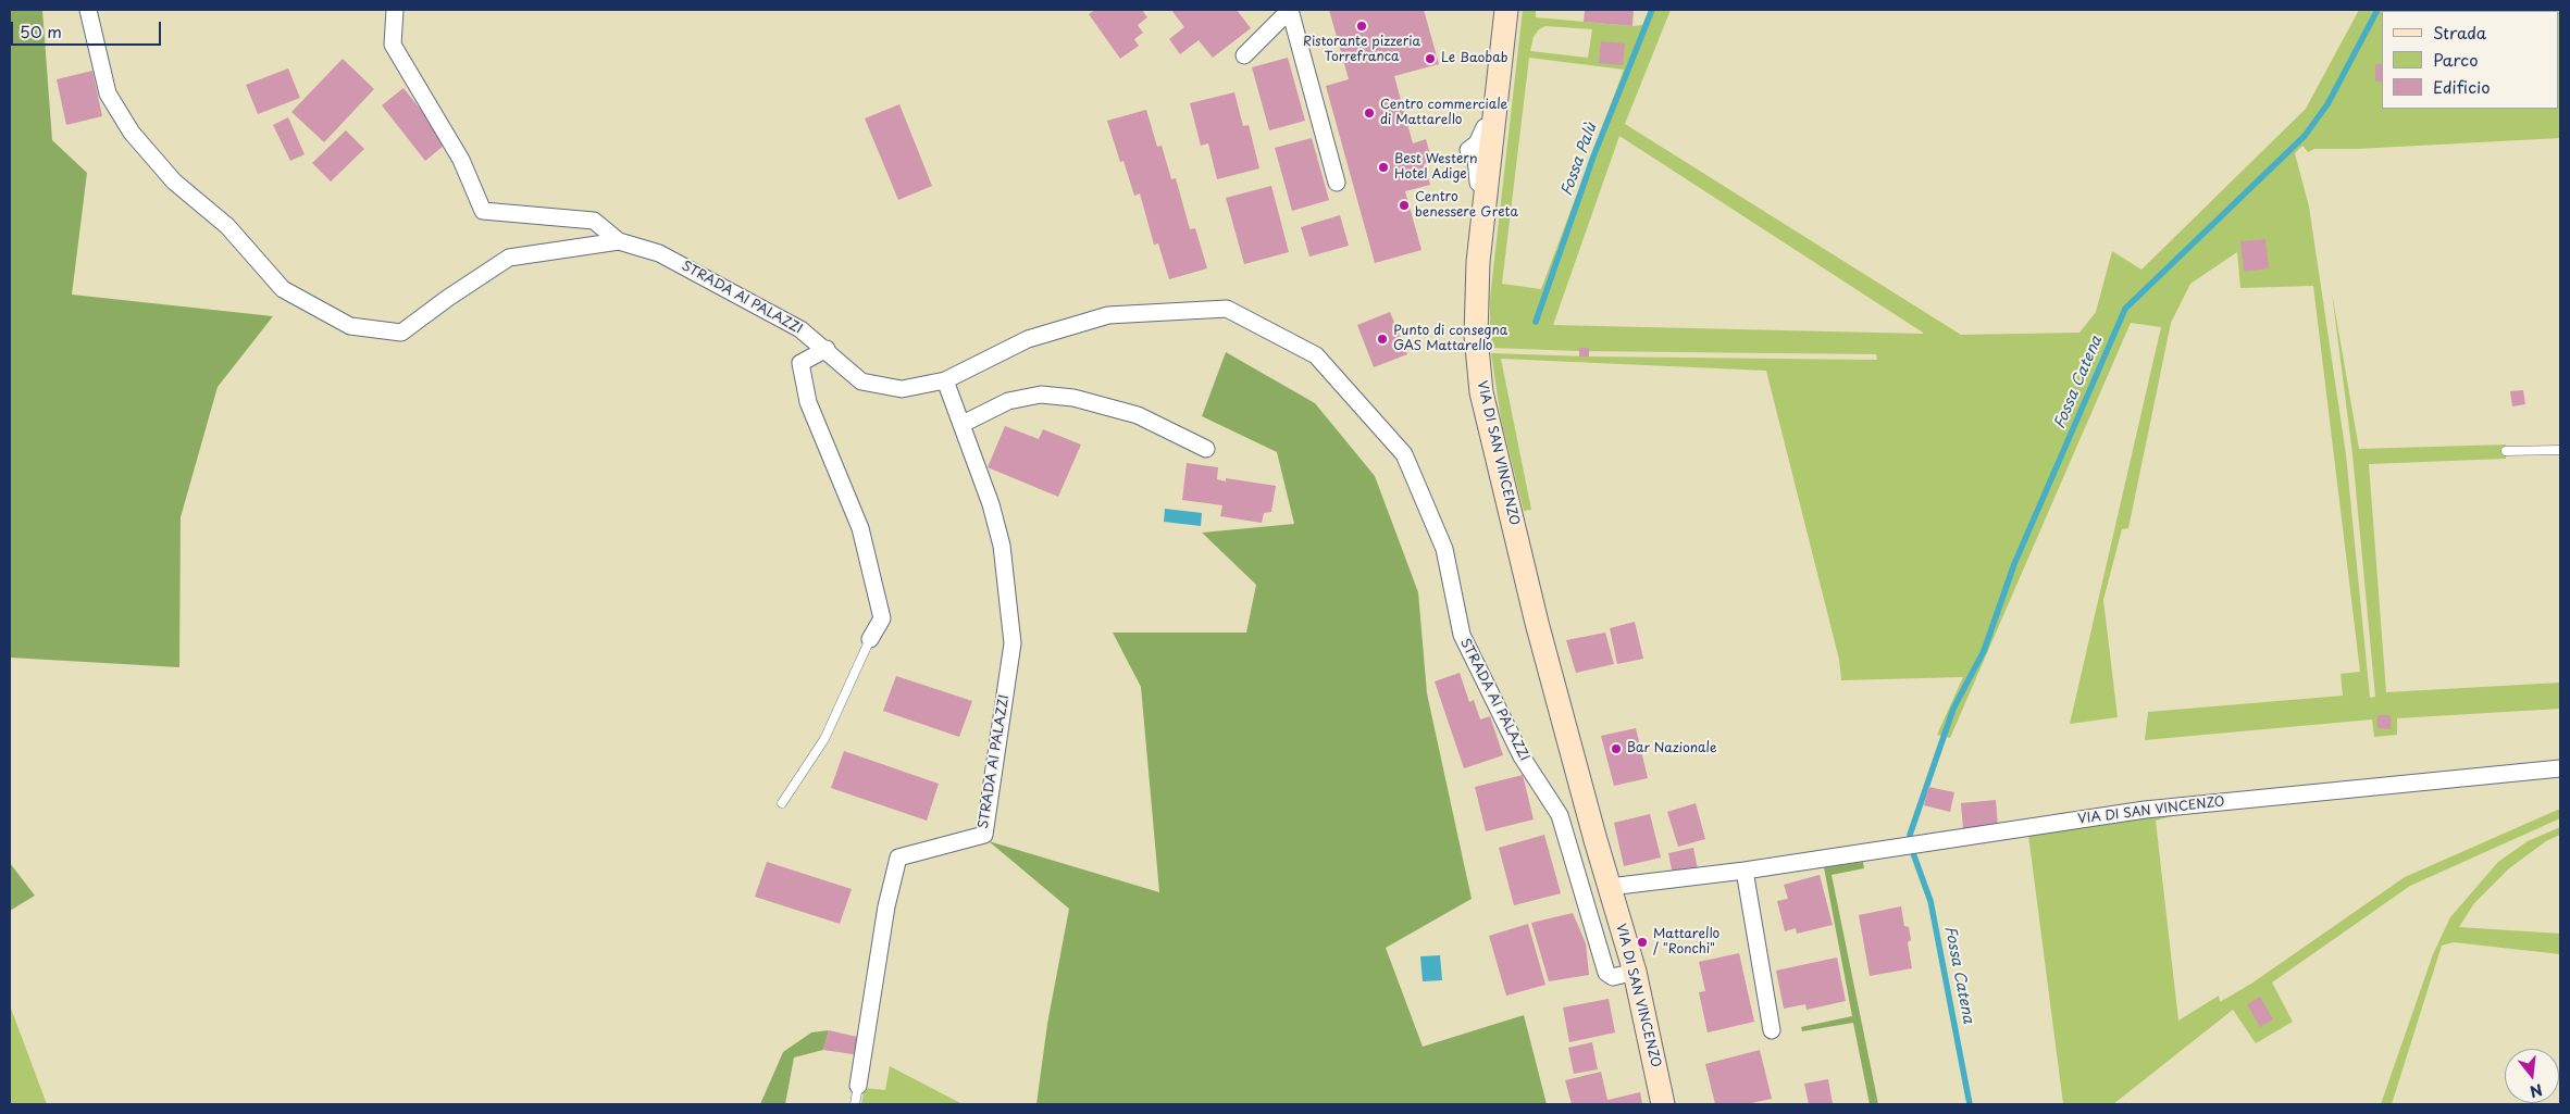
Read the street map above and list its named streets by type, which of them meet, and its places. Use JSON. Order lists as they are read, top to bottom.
{
  "streets": {
    "main road": ["VIA DI SAN VINCENZO"],
    "street": ["STRADA AI PALAZZI"]
  },
  "crossings": [
    ["STRADA AI PALAZZI", "VIA DI SAN VINCENZO"]
  ],
  "water": ["Fossa Palù", "Fossa Catena"],
  "places": [
    "Ristorante pizzeria Torrefranca",
    "Le Baobab",
    "Centro commerciale di Mattarello",
    "Best Western Hotel Adige",
    "Centro benessere Greta",
    "Punto di consegna GAS Mattarello",
    "Bar Nazionale",
    "Mattarello / \"Ronchi\""
  ],
  "legend": ["Strada", "Parco", "Edificio"],
  "scale_bar": "50 m",
  "north": "bottom"
}
